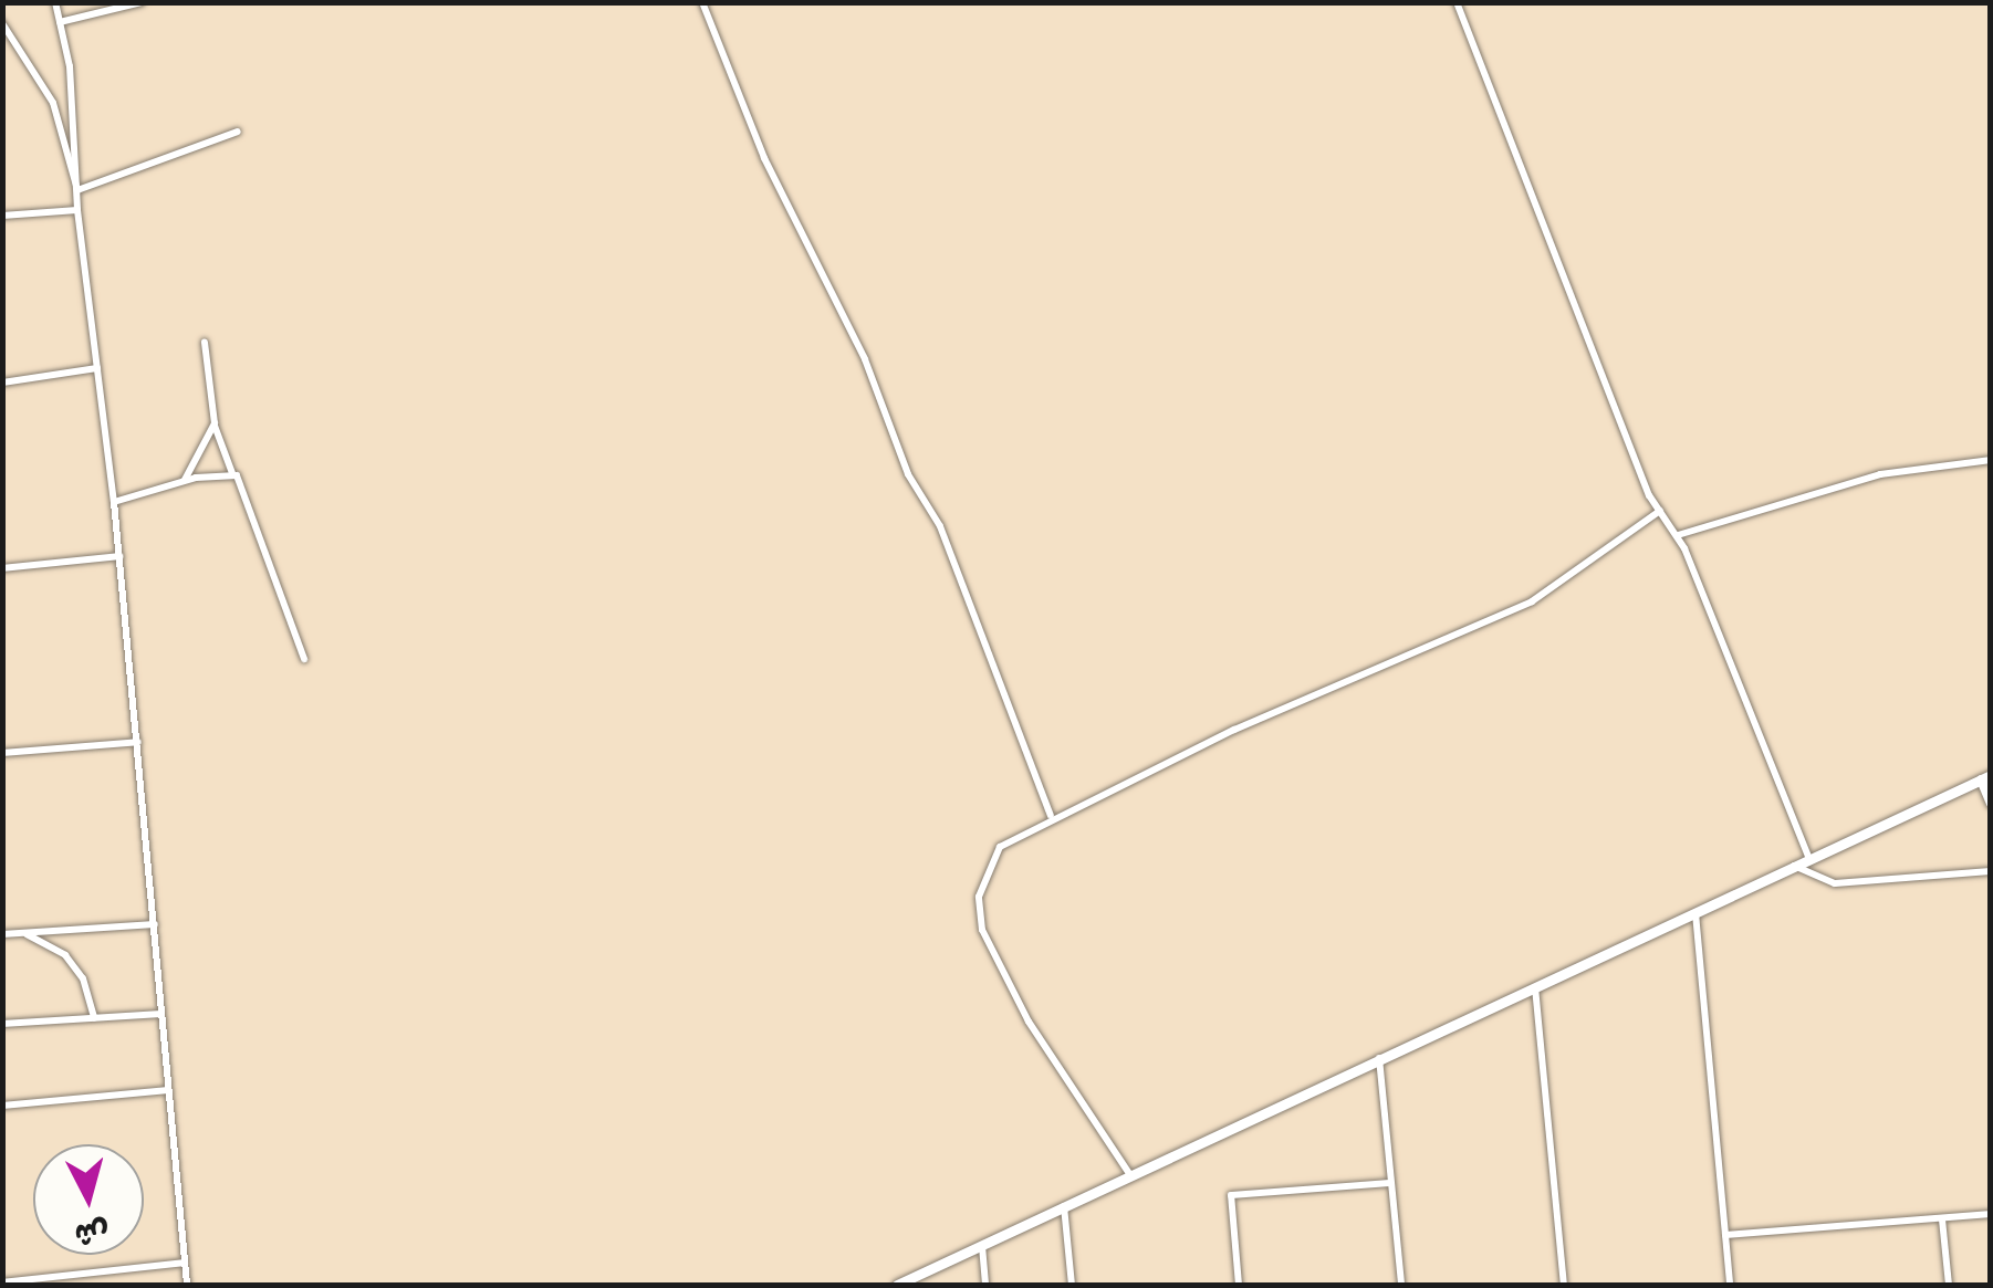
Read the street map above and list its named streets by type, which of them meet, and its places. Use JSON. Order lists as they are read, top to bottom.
{
  "north": "bottom"
}
